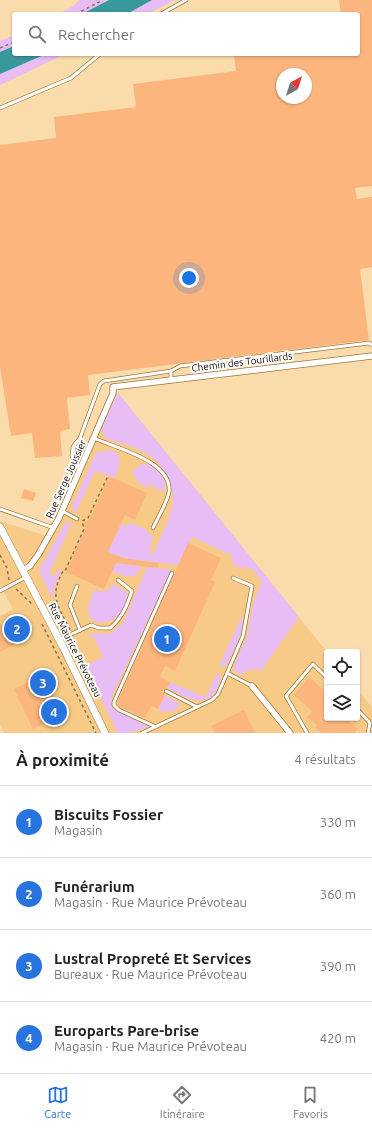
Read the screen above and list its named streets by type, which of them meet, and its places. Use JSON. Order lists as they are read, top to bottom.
{
  "streets": {
    "street": ["Chemin des Tourillards", "Rue Serge Joussier", "Rue Maurice Prévoteau"]
  },
  "crossings": [
    ["Chemin des Tourillards", "Rue Serge Joussier"],
    ["Rue Serge Joussier", "Rue Maurice Prévoteau"]
  ],
  "north": "top right",
  "page": {
    "search": "Rechercher",
    "pins": [
      "2",
      "1",
      "3",
      "4"
    ],
    "heading": ["À proximité", "4 résultats"],
    "list": [
      {
        "mark": "1",
        "name": "Biscuits Fossier",
        "note": "Magasin",
        "value": "330 m"
      },
      {
        "mark": "2",
        "name": "Funérarium",
        "note": "Magasin · Rue Maurice Prévoteau",
        "value": "360 m"
      },
      {
        "mark": "3",
        "name": "Lustral Propreté Et Services",
        "note": "Bureaux · Rue Maurice Prévoteau",
        "value": "390 m"
      },
      {
        "mark": "4",
        "name": "Europarts Pare-brise",
        "note": "Magasin · Rue Maurice Prévoteau",
        "value": "420 m"
      }
    ],
    "nav": ["Carte", "Itinéraire", "Favoris"]
  }
}
